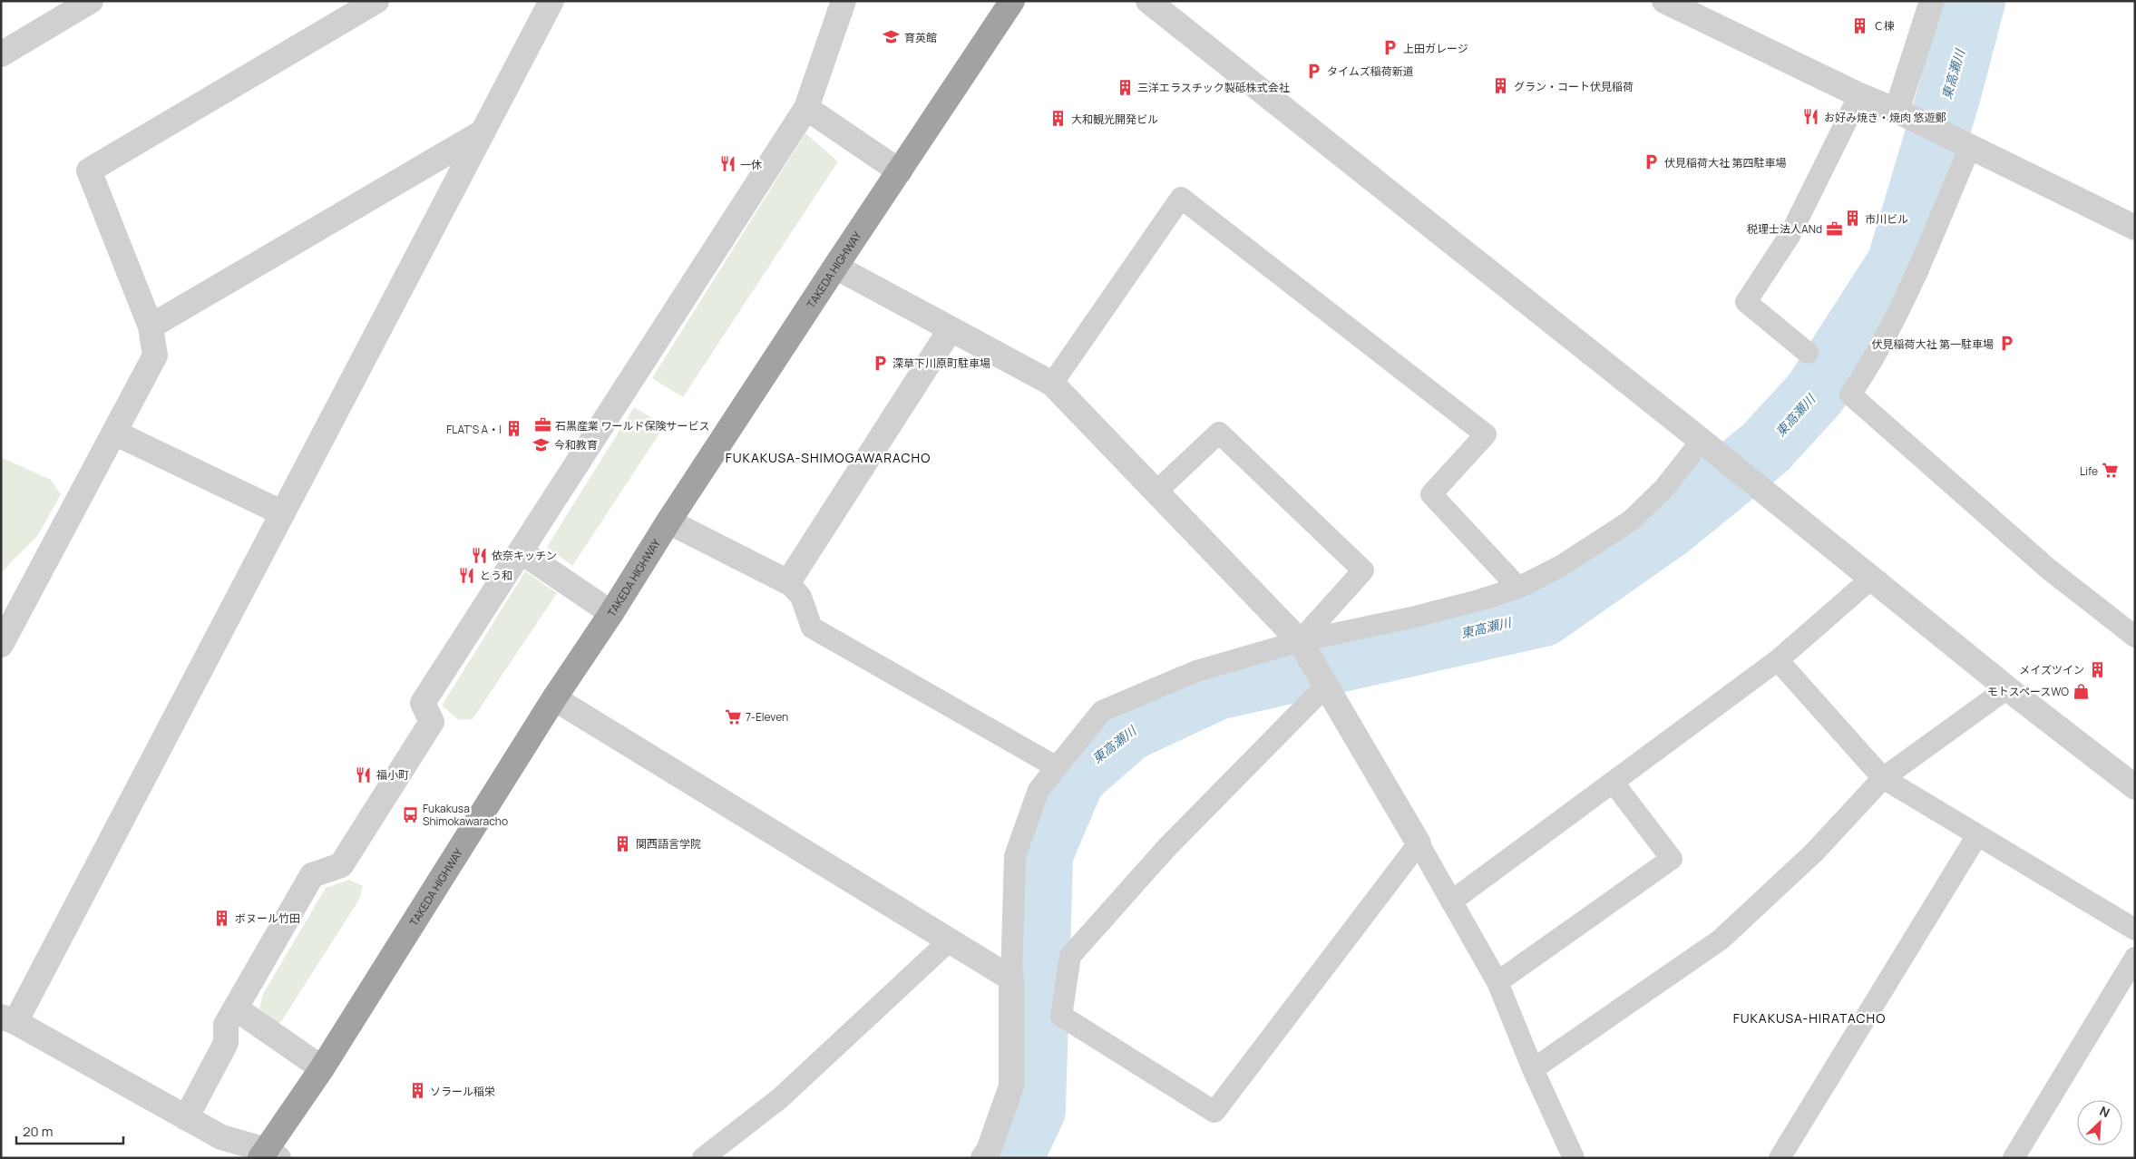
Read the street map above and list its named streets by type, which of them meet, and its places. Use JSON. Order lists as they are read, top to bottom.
{
  "streets": {
    "highway": ["TAKEDA HIGHWAY"]
  },
  "districts": ["FUKAKUSA-SHIMOGAWARACHO", "FUKAKUSA-HIRATACHO"],
  "water": ["東高瀬川"],
  "places": {
    "building": [
      "Ｃ棟",
      "グラン・コート伏見稲荷",
      "三洋エラスチック製砥株式会社",
      "大和観光開発ビル",
      "市川ビル",
      "FLAT'S A・I",
      "メイズツイン",
      "関西語言学院",
      "ボヌール竹田",
      "ソラール稲栄"
    ],
    "school or university": ["育英館", "今和教育"],
    "parking": [
      "上田ガレージ",
      "タイムズ稲荷新道",
      "伏見稲荷大社 第四駐車場",
      "伏見稲荷大社 第一駐車場",
      "深草下川原町駐車場"
    ],
    "restaurant": [
      "お好み焼き・焼肉 悠遊鄭",
      "一休",
      "依奈キッチン",
      "とう和",
      "福小町"
    ],
    "office": ["税理士法人ANd", "石黒産業 ワールド保険サービス"],
    "supermarket": ["Life", "7-Eleven"],
    "shop": ["モトスペースWO"],
    "bus stop": ["Fukakusa Shimokawaracho"]
  },
  "scale_bar": "20 m",
  "north": "top right"
}
